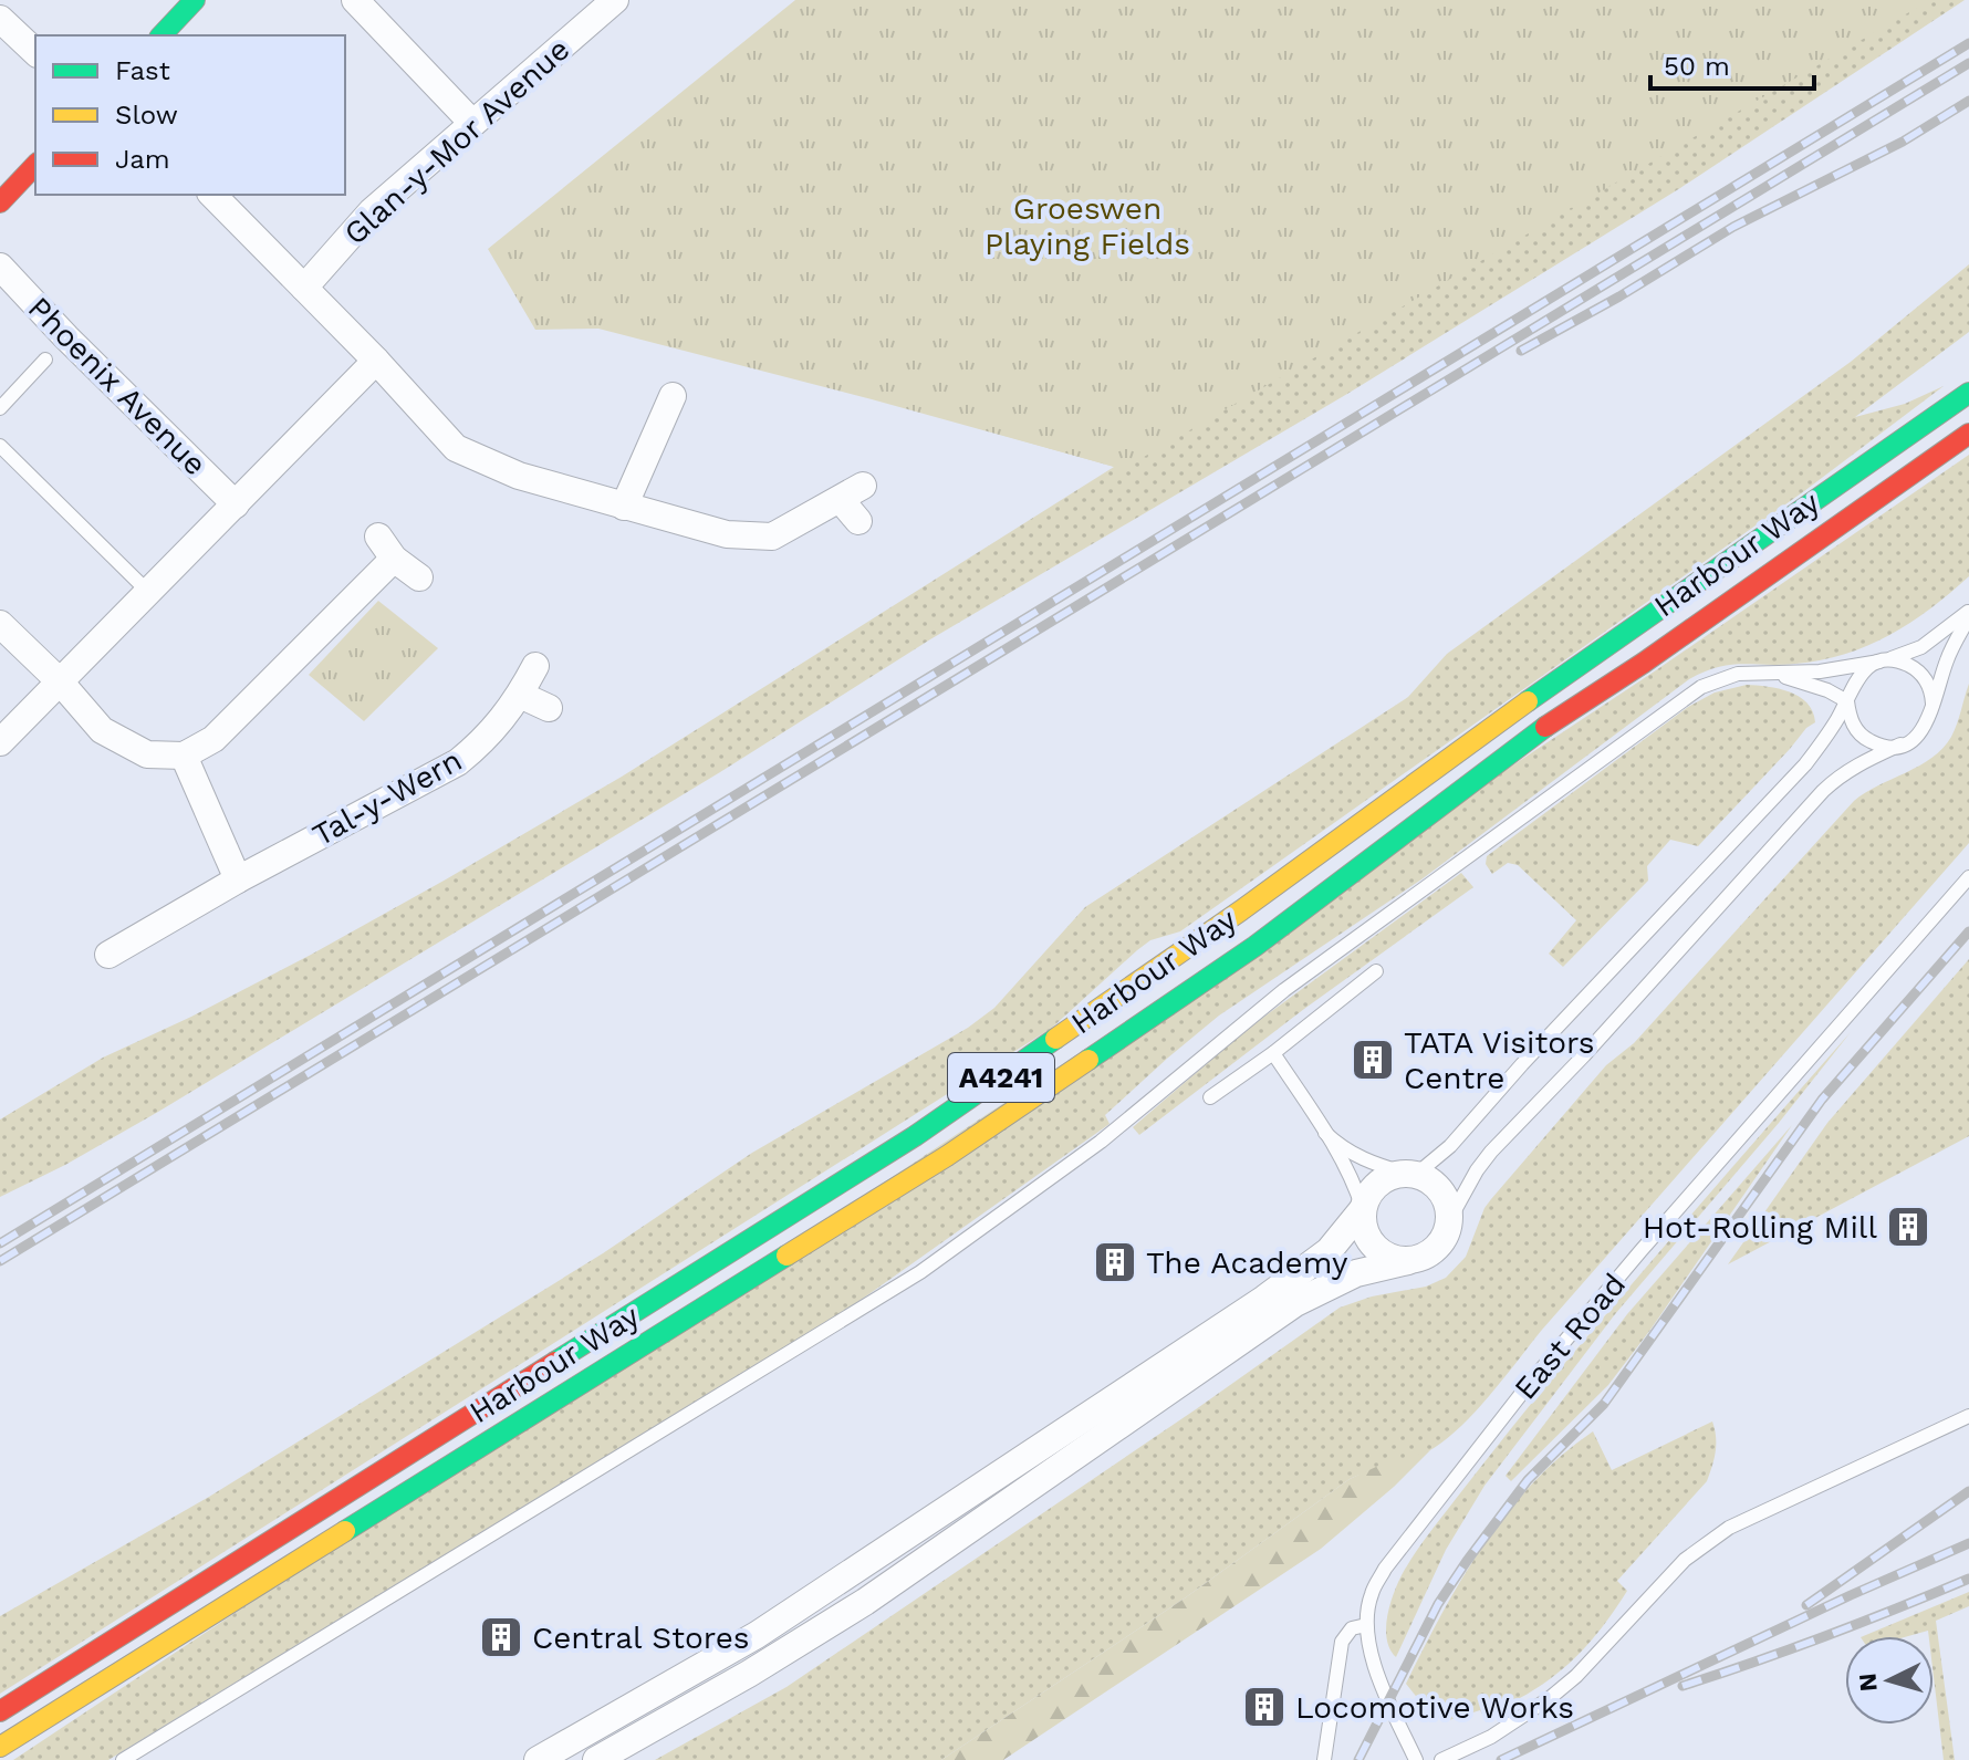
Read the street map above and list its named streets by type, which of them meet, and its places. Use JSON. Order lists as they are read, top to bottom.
{
  "streets": {
    "main road": ["Harbour Way", "A4241"],
    "street": ["Glan-y-Mor Avenue", "Phoenix Avenue", "Tal-y-Wern"],
    "lane": ["East Road"]
  },
  "parks": ["Groeswen Playing Fields"],
  "places": {
    "building": [
      "TATA Visitors Centre",
      "Hot-Rolling Mill",
      "The Academy",
      "Central Stores",
      "Locomotive Works"
    ]
  },
  "legend": ["Fast", "Slow", "Jam"],
  "scale_bar": "50 m",
  "north": "left"
}
